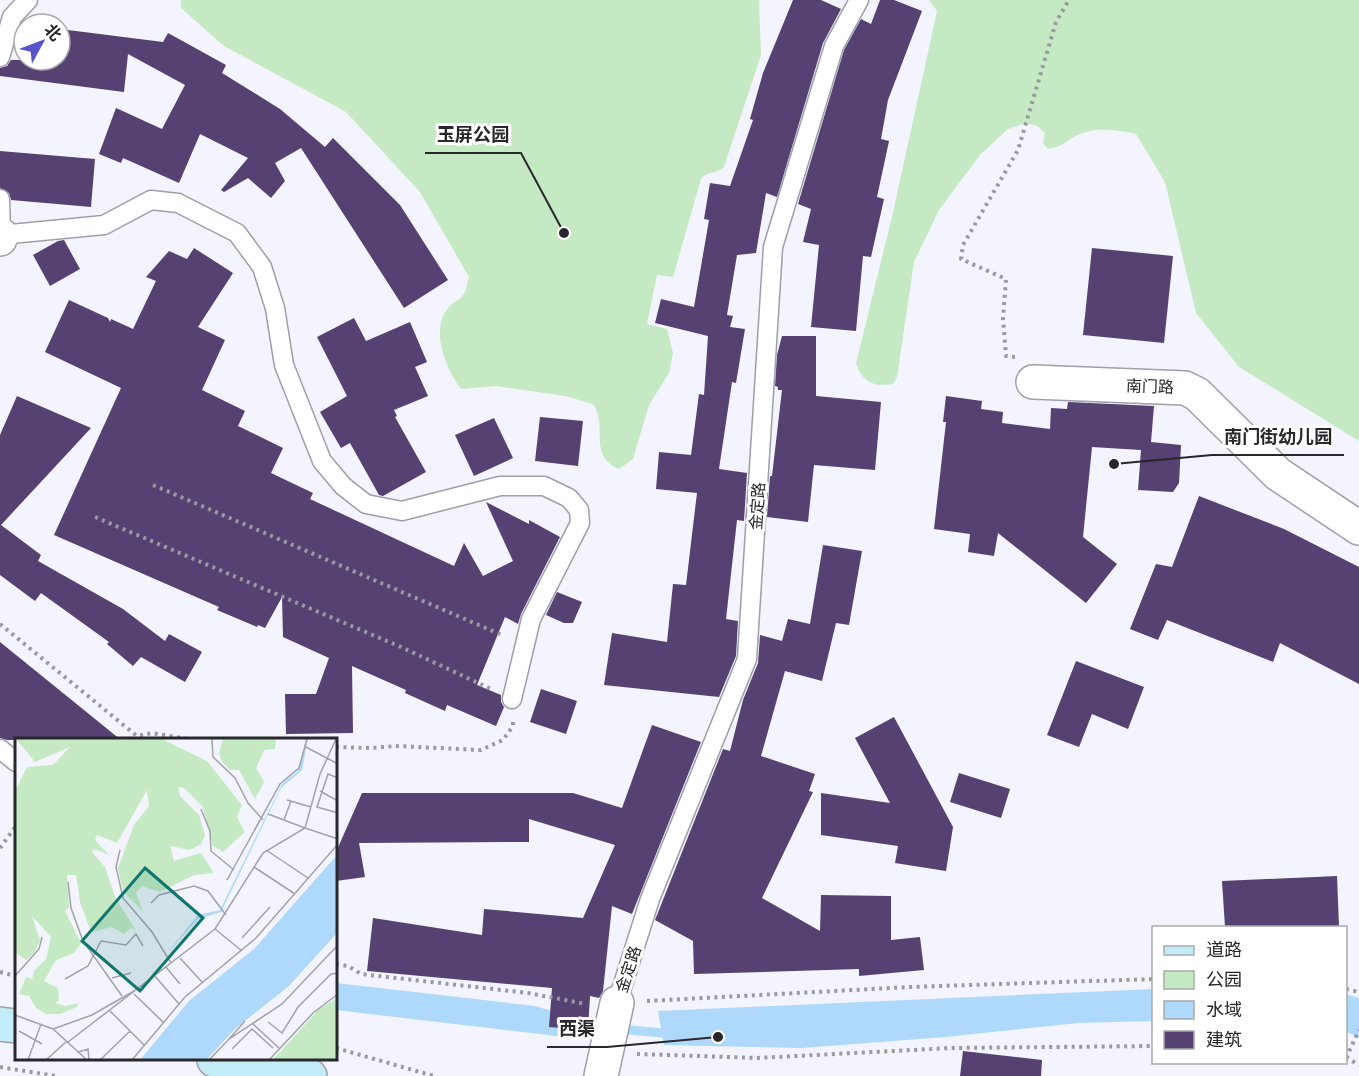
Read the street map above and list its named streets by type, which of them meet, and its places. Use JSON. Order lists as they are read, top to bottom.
{
  "streets": {
    "street": ["南门路"],
    "lane": ["金定路"]
  },
  "places": ["玉屏公园", "南门街幼儿园", "西渠"],
  "legend": [
    "道路",
    "公园",
    "水域",
    "建筑"
  ],
  "north": "top right"
}
